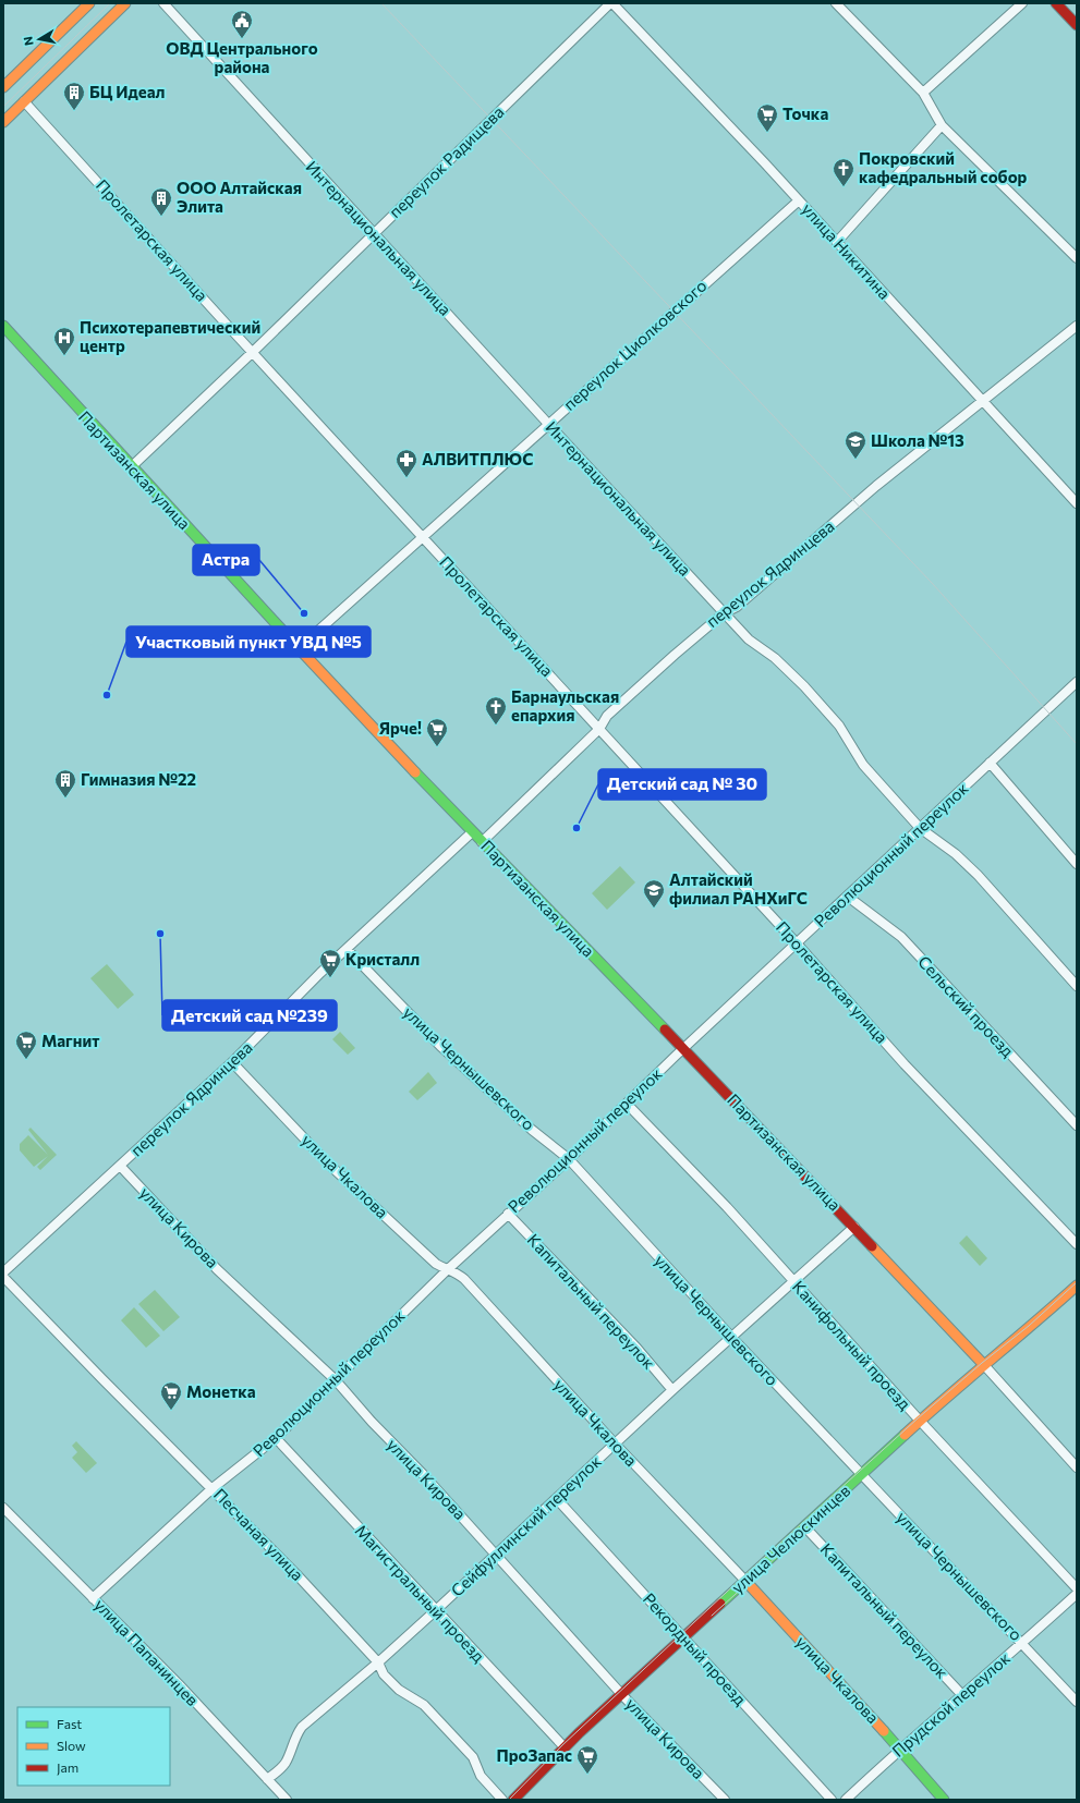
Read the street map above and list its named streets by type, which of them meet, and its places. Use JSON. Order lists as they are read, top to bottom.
{
  "streets": {
    "main road": ["Партизанская улица", "улица Чкалова", "улица Челюскинцев"],
    "street": [
      "переулок Радищева",
      "Интернациональная улица",
      "Пролетарская улица",
      "улица Никитина",
      "переулок Циолковского",
      "переулок Ядринцева",
      "Революционный переулок",
      "Сельский проезд",
      "улица Чернышевского",
      "улица Кирова",
      "Капитальный переулок",
      "Канифольный проезд",
      "Сейфуллинский переулок",
      "Песчаная улица",
      "Магистральный проезд",
      "Рекордный проезд",
      "улица Папанинцев",
      "Прудской переулок"
    ]
  },
  "crossings": [
    ["переулок Радищева", "Интернациональная улица"],
    ["переулок Радищева", "Пролетарская улица"],
    ["переулок Радищева", "улица Никитина"],
    ["переулок Радищева", "Партизанская улица"],
    ["Интернациональная улица", "переулок Циолковского"],
    ["Интернациональная улица", "переулок Ядринцева"],
    ["Интернациональная улица", "Революционный переулок"],
    ["Пролетарская улица", "переулок Циолковского"],
    ["Пролетарская улица", "переулок Ядринцева"],
    ["Пролетарская улица", "Революционный переулок"],
    ["улица Никитина", "переулок Циолковского"],
    ["улица Никитина", "переулок Ядринцева"],
    ["переулок Циолковского", "Партизанская улица"],
    ["Партизанская улица", "переулок Ядринцева"],
    ["Партизанская улица", "Революционный переулок"],
    ["Партизанская улица", "Сейфуллинский переулок"],
    ["Партизанская улица", "улица Челюскинцев"],
    ["переулок Ядринцева", "улица Чернышевского"],
    ["переулок Ядринцева", "улица Чкалова"],
    ["переулок Ядринцева", "улица Кирова"],
    ["Революционный переулок", "Сельский проезд"],
    ["Революционный переулок", "улица Чернышевского"],
    ["Революционный переулок", "улица Чкалова"],
    ["Революционный переулок", "улица Кирова"],
    ["Революционный переулок", "Капитальный переулок"],
    ["Революционный переулок", "Канифольный проезд"],
    ["Революционный переулок", "Песчаная улица"],
    ["Революционный переулок", "Магистральный проезд"],
    ["Революционный переулок", "улица Папанинцев"],
    ["улица Чернышевского", "Сейфуллинский переулок"],
    ["улица Чернышевского", "улица Челюскинцев"],
    ["улица Чернышевского", "Прудской переулок"],
    ["улица Чкалова", "Сейфуллинский переулок"],
    ["улица Чкалова", "улица Челюскинцев"],
    ["улица Чкалова", "Прудской переулок"],
    ["улица Кирова", "Сейфуллинский переулок"],
    ["улица Кирова", "улица Челюскинцев"],
    ["Капитальный переулок", "Сейфуллинский переулок"],
    ["Капитальный переулок", "улица Челюскинцев"],
    ["Капитальный переулок", "Прудской переулок"],
    ["Канифольный проезд", "Сейфуллинский переулок"],
    ["Канифольный проезд", "улица Челюскинцев"],
    ["Сейфуллинский переулок", "Песчаная улица"],
    ["Сейфуллинский переулок", "Магистральный проезд"],
    ["Сейфуллинский переулок", "Рекордный проезд"],
    ["Сейфуллинский переулок", "улица Папанинцев"],
    ["улица Челюскинцев", "Магистральный проезд"],
    ["улица Челюскинцев", "Рекордный проезд"]
  ],
  "places": {
    "public building": ["ОВД Центрального района"],
    "building": ["БЦ Идеал", "ООО Алтайская Элита", "Гимназия №22"],
    "supermarket": [
      "Точка",
      "Ярче!",
      "Кристалл",
      "Магнит",
      "Монетка",
      "ПроЗапас"
    ],
    "church": ["Покровский кафедральный собор", "Барнаульская епархия"],
    "hospital": ["Психотерапевтический центр"],
    "school or university": ["Школа №13", "Алтайский филиал РАНХиГС"],
    "pharmacy": ["АЛВИТПЛЮС"],
    "other": [
      "Астра",
      "Участковый пункт УВД №5",
      "Детский сад № 30",
      "Детский сад №239"
    ]
  },
  "legend": ["Fast", "Slow", "Jam"],
  "north": "left"
}
